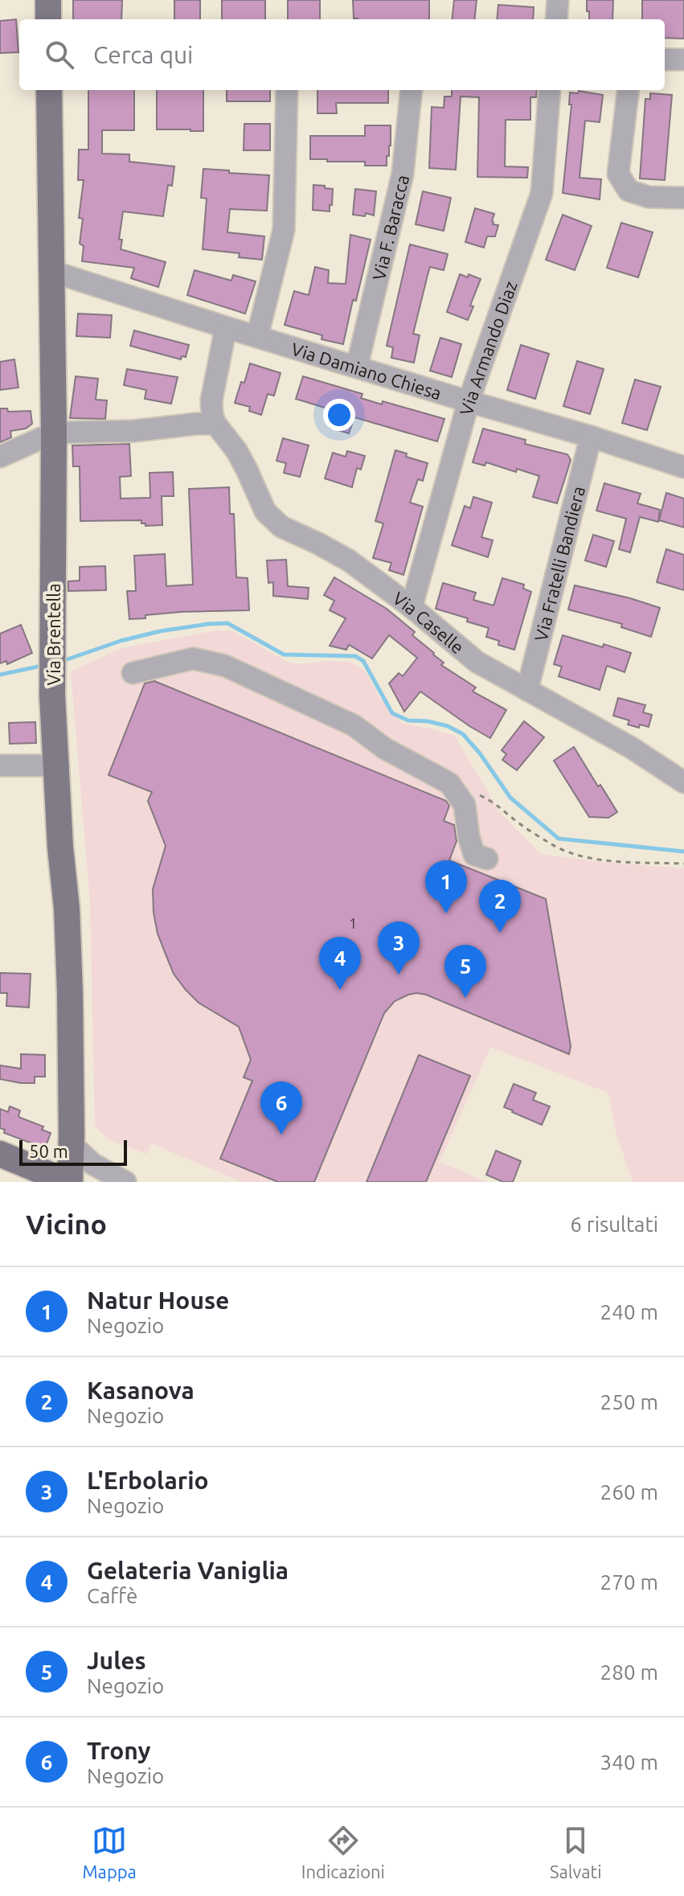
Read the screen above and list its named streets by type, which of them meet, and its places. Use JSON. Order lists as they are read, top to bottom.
{
  "streets": {
    "main road": ["Via Brentella"],
    "street": [
      "Via F. Baracca",
      "Via Armando Diaz",
      "Via Damiano Chiesa",
      "Via Fratelli Bandiera",
      "Via Caselle"
    ]
  },
  "crossings": [
    ["Via F. Baracca", "Via Damiano Chiesa"],
    ["Via Armando Diaz", "Via Damiano Chiesa"],
    ["Via Armando Diaz", "Via Caselle"],
    ["Via Damiano Chiesa", "Via Fratelli Bandiera"],
    ["Via Damiano Chiesa", "Via Brentella"],
    ["Via Fratelli Bandiera", "Via Caselle"]
  ],
  "house_numbers": ["1"],
  "scale_bar": "50 m",
  "page": {
    "search": "Cerca qui",
    "pins": [
      "1",
      "2",
      "3",
      "4",
      "5",
      "6"
    ],
    "scale": "50 m",
    "heading": ["Vicino", "6 risultati"],
    "list": [
      {
        "mark": "1",
        "name": "Natur House",
        "note": "Negozio",
        "value": "240 m"
      },
      {
        "mark": "2",
        "name": "Kasanova",
        "note": "Negozio",
        "value": "250 m"
      },
      {
        "mark": "3",
        "name": "L'Erbolario",
        "note": "Negozio",
        "value": "260 m"
      },
      {
        "mark": "4",
        "name": "Gelateria Vaniglia",
        "note": "Caffè",
        "value": "270 m"
      },
      {
        "mark": "5",
        "name": "Jules",
        "note": "Negozio",
        "value": "280 m"
      },
      {
        "mark": "6",
        "name": "Trony",
        "note": "Negozio",
        "value": "340 m"
      }
    ],
    "nav": ["Mappa", "Indicazioni", "Salvati"]
  }
}
